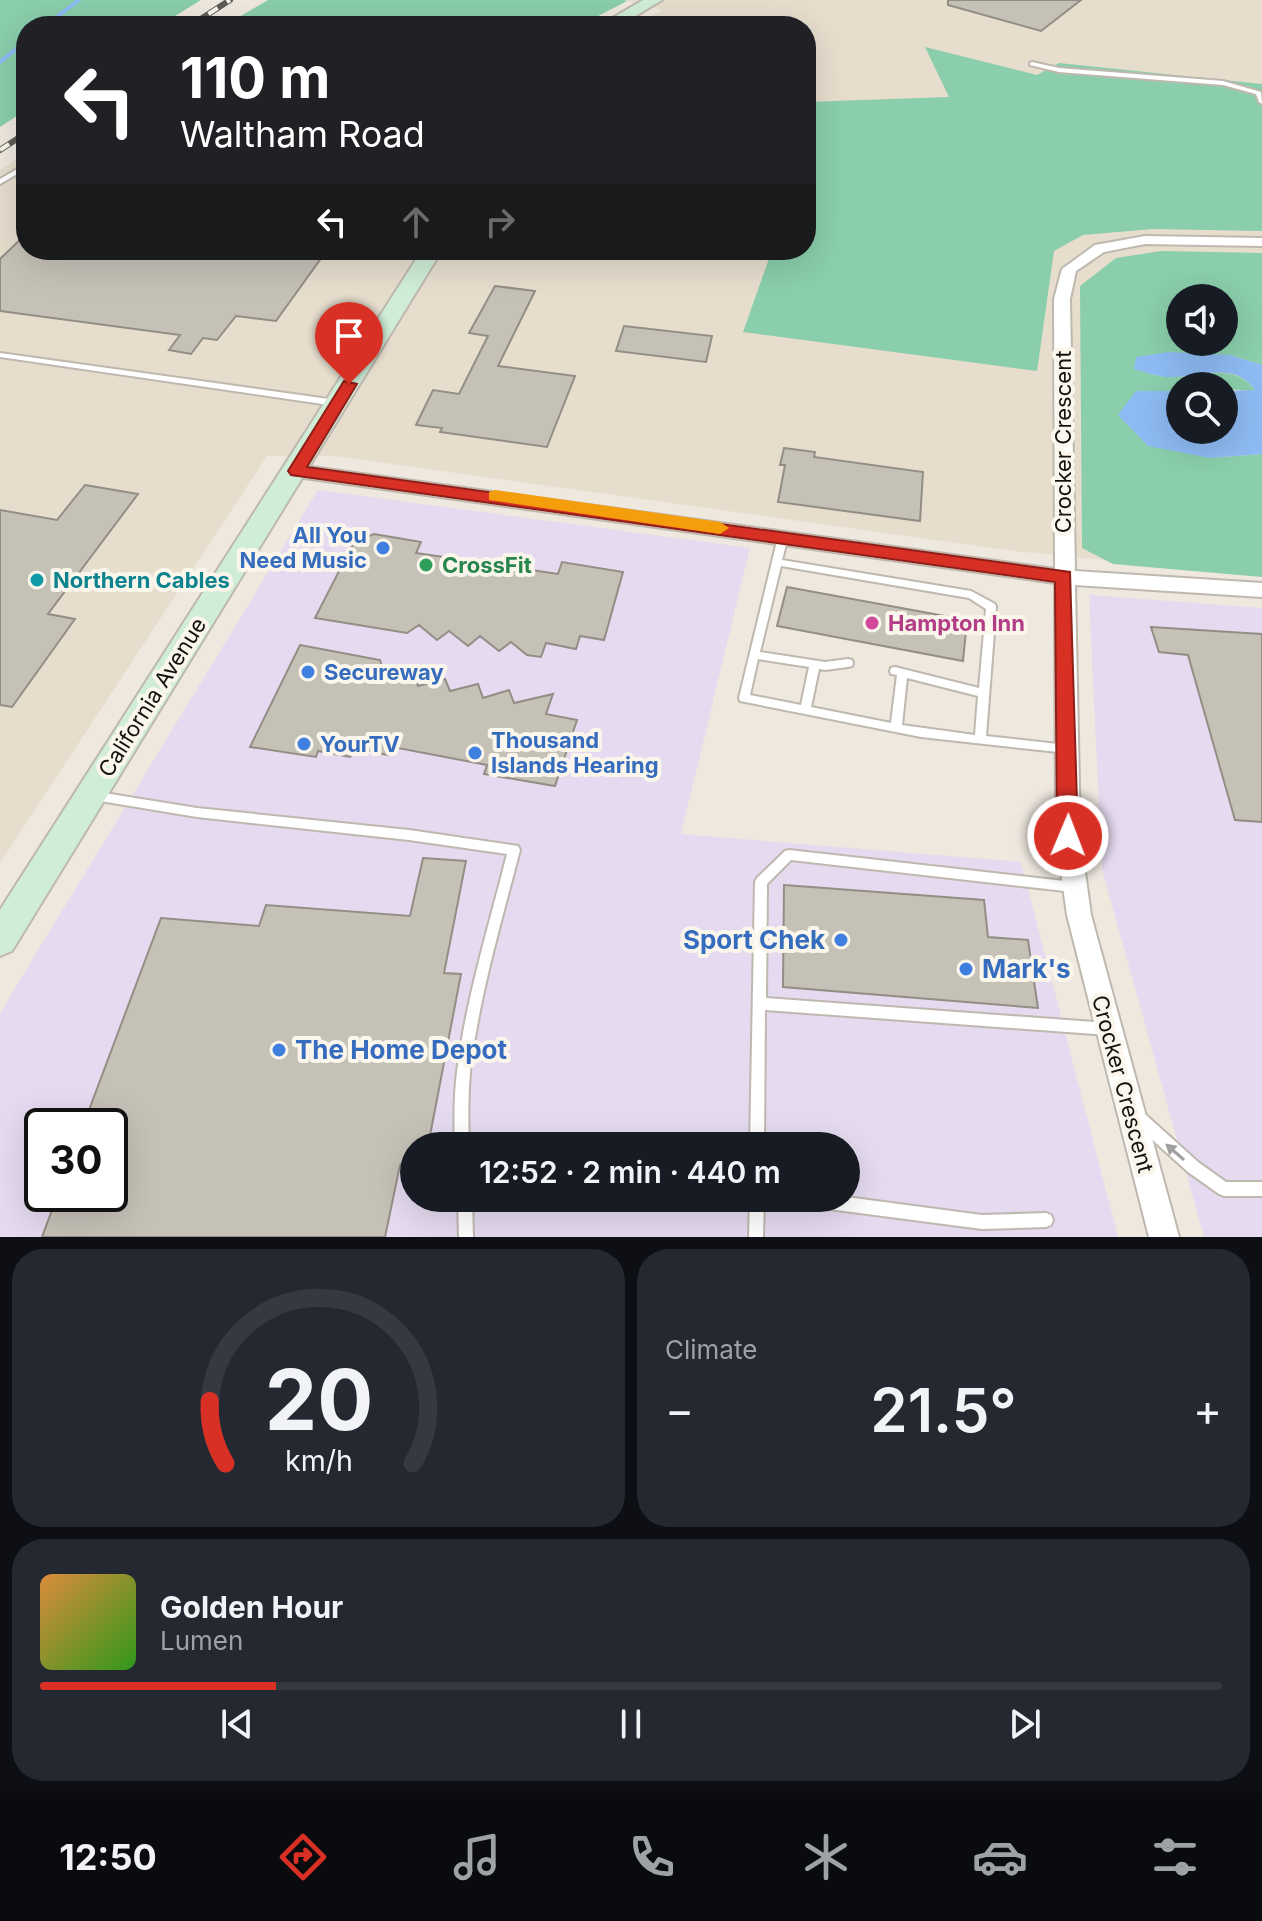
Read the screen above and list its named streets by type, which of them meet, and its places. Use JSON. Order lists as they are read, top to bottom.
{
  "streets": {
    "street": ["Crocker Crescent", "California Avenue"]
  },
  "places": [
    "All You Need Music",
    "CrossFit",
    "Northern Cables",
    "Hampton Inn",
    "Secureway",
    "YourTV",
    "Thousand Islands Hearing",
    "Sport Chek",
    "Mark's",
    "The Home Depot"
  ],
  "page": {
    "turn": ["110 m", "Waltham Road"],
    "limit": "30",
    "trip": "12:52 · 2 min · 440 m",
    "tile": "Climate",
    "heat": ["−", "21.5°", "+"],
    "song": ["Golden Hour", "Lumen"],
    "tabs": "12:50",
    "gauge": ["20", "km/h"]
  }
}
